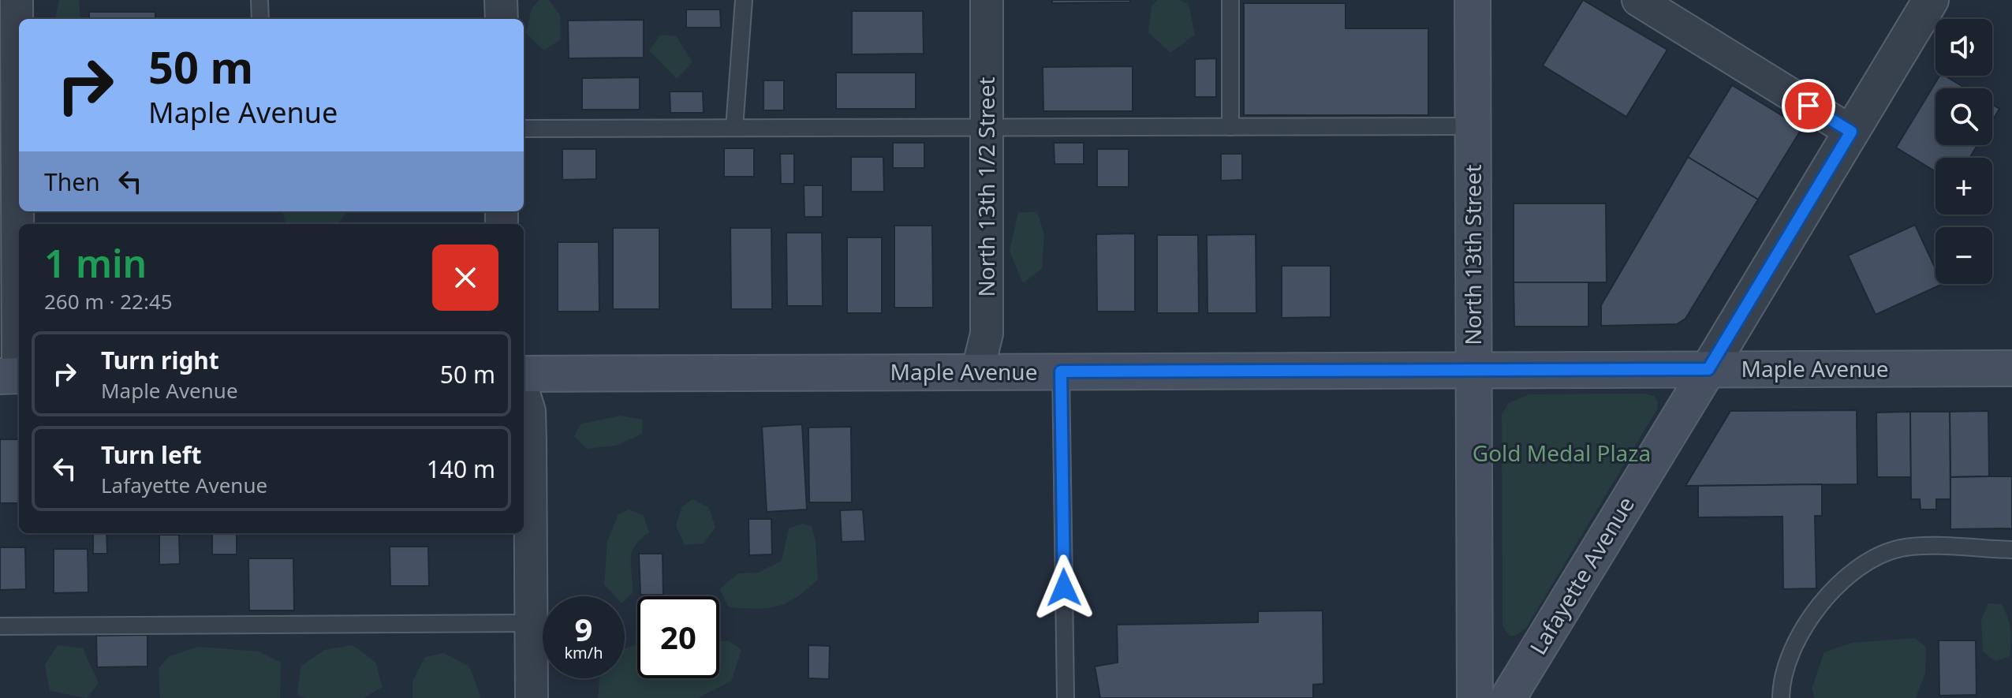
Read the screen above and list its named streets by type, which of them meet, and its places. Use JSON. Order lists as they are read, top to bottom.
{
  "streets": {
    "main road": ["North 13th Street", "Maple Avenue", "Lafayette Avenue"],
    "street": ["North 13th 1/2 Street"]
  },
  "crossings": [
    ["North 13th 1/2 Street", "Maple Avenue"],
    ["North 13th Street", "Maple Avenue"],
    ["Maple Avenue", "Lafayette Avenue"]
  ],
  "parks": ["Gold Medal Plaza"],
  "page": {
    "map_buttons": ["+", "−"],
    "turn": ["50 m", "Maple Avenue"],
    "then": "Then",
    "heading": ["1 min", "260 m · 22:45"],
    "list": [
      {
        "name": "Turn right",
        "note": "Maple Avenue",
        "value": "50 m"
      },
      {
        "name": "Turn left",
        "note": "Lafayette Avenue",
        "value": "140 m"
      }
    ],
    "speed": "9 km/h",
    "limit": "20"
  }
}
